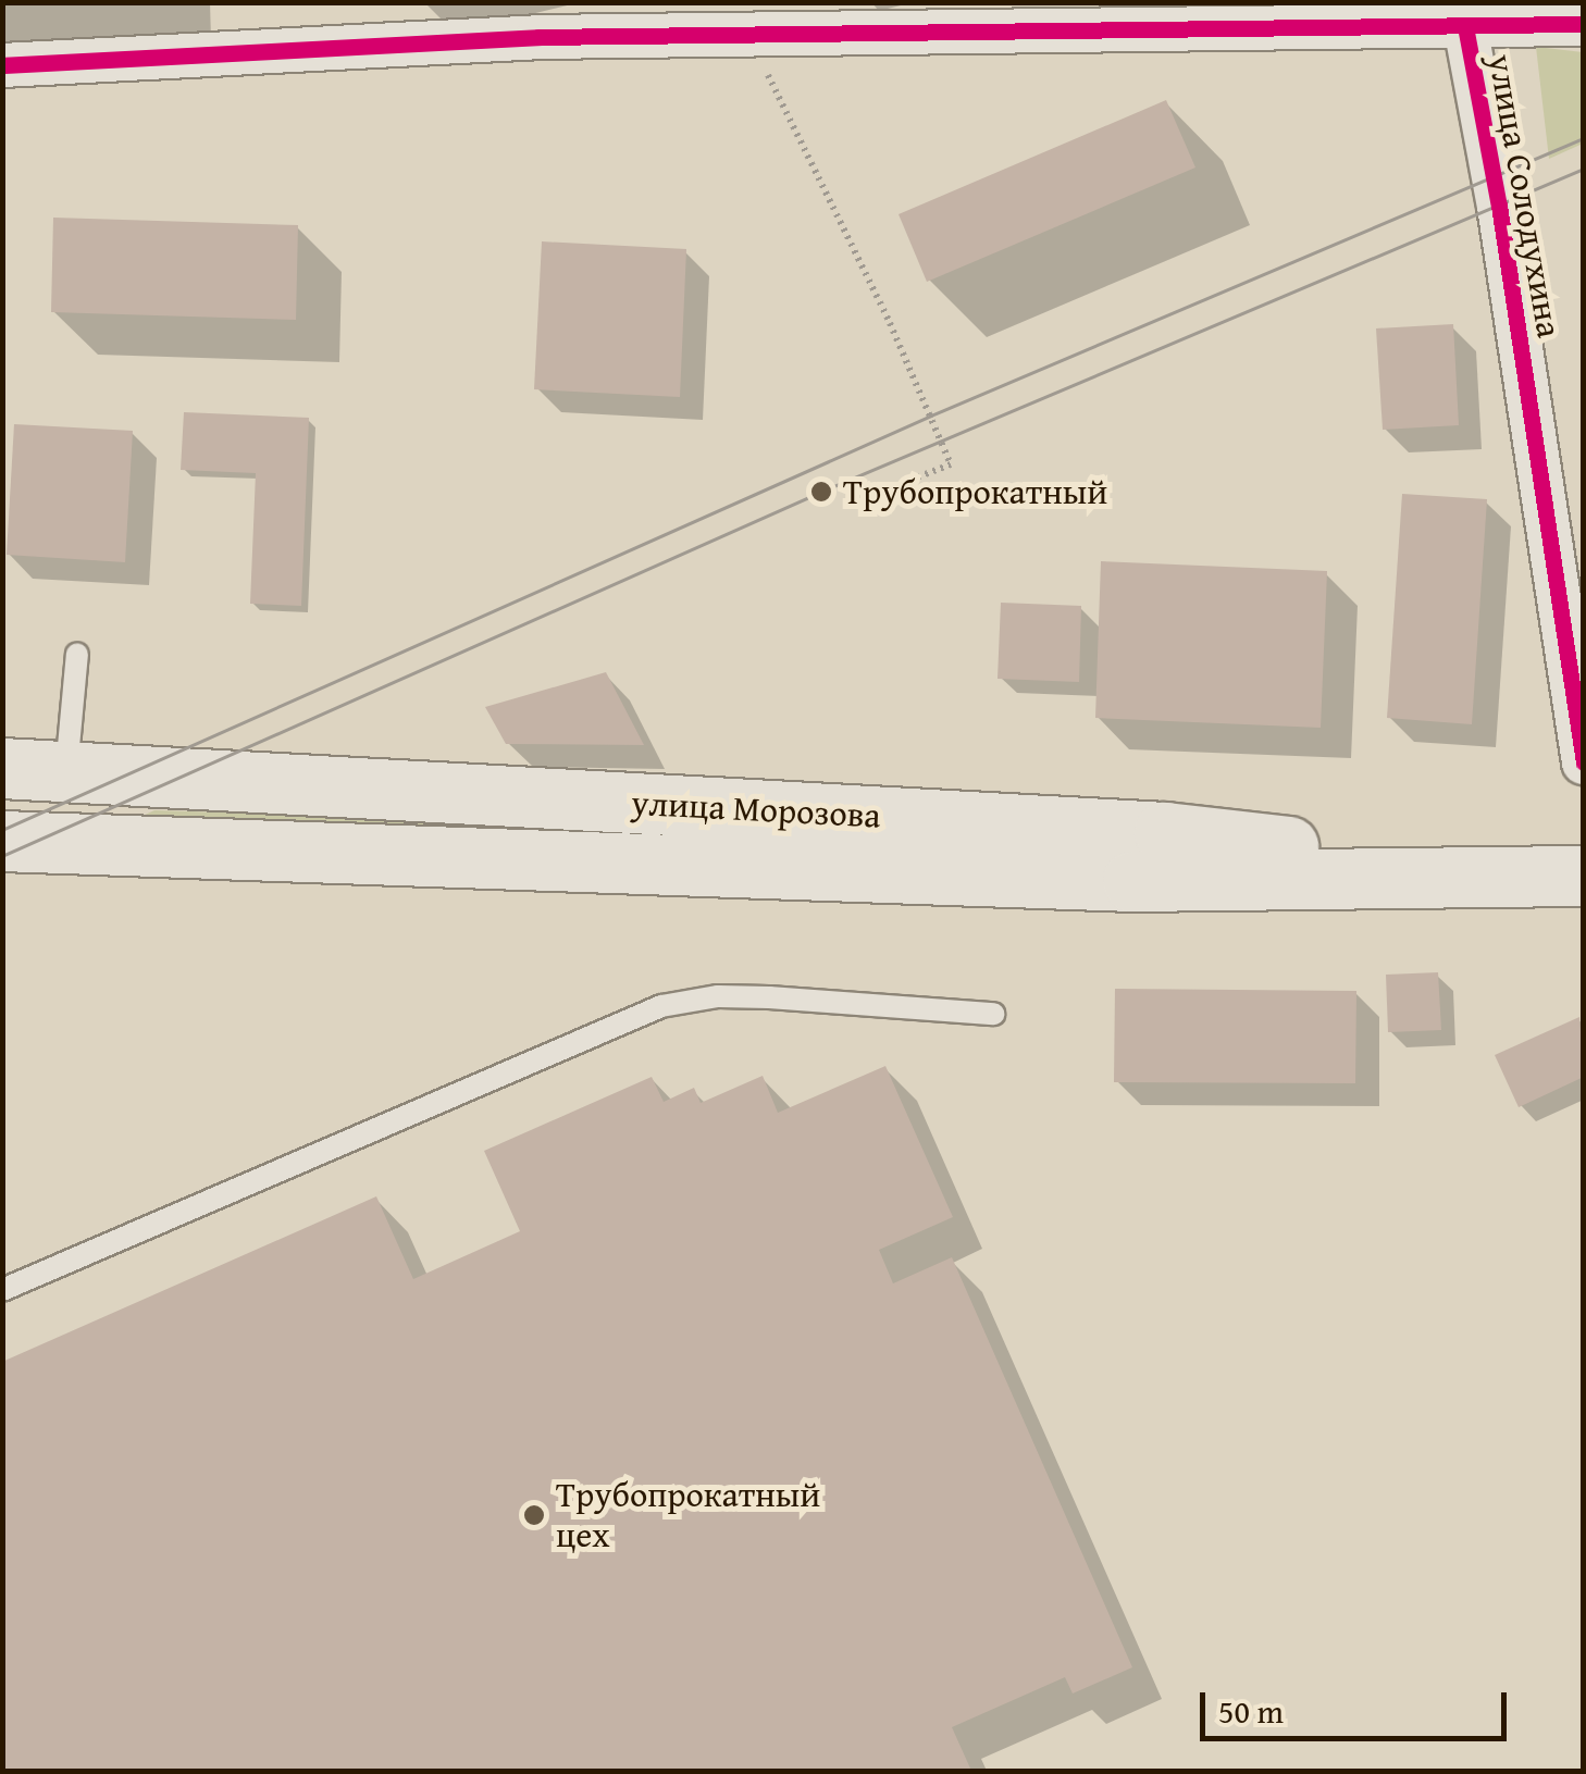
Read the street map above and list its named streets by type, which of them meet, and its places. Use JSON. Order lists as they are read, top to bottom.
{
  "streets": {
    "main road": ["улица Морозова"],
    "street": ["улица Солодухина"]
  },
  "places": ["Трубопрокатный", "Трубопрокатный цех"],
  "scale_bar": "50 m"
}
